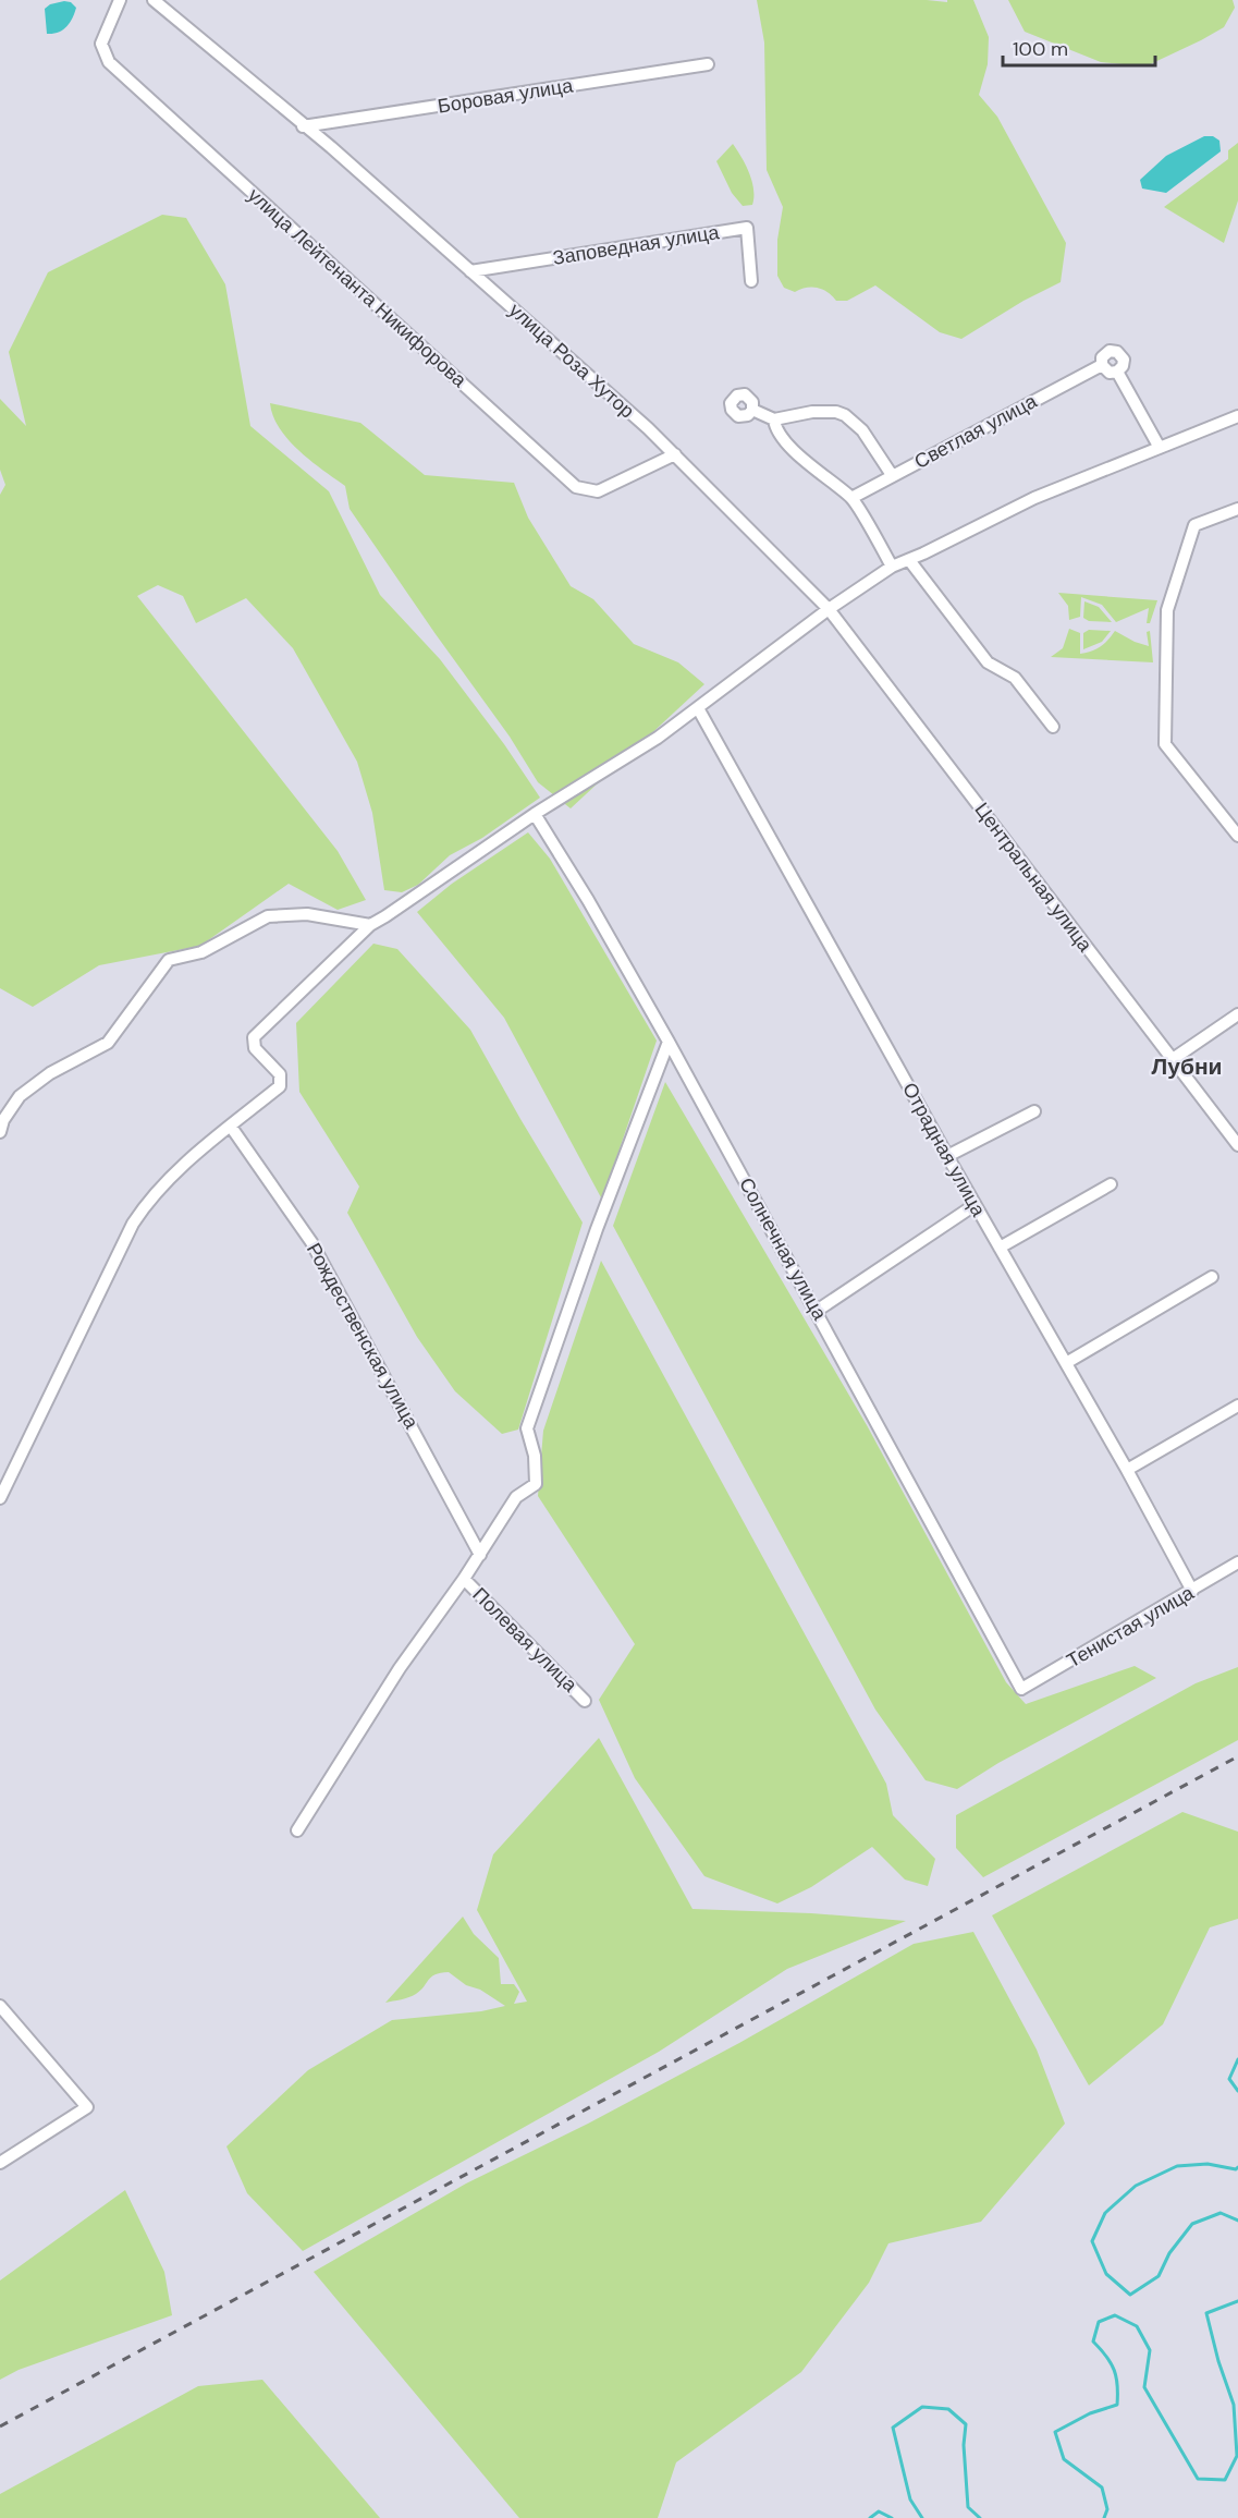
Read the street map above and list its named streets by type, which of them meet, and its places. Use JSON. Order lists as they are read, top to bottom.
{
  "streets": {
    "street": [
      "Боровая улица",
      "Заповедная улица",
      "улица Лейтенанта Никифорова",
      "улица Роза Хутор",
      "Светлая улица",
      "Центральная улица",
      "Отрадная улица",
      "Солнечная улица",
      "Рождественская улица",
      "Тенистая улица",
      "Полевая улица"
    ]
  },
  "crossings": [
    ["Боровая улица", "улица Роза Хутор"],
    ["Заповедная улица", "улица Роза Хутор"],
    ["улица Лейтенанта Никифорова", "улица Роза Хутор"],
    ["улица Роза Хутор", "Центральная улица"],
    ["Отрадная улица", "Тенистая улица"],
    ["Солнечная улица", "Тенистая улица"]
  ],
  "districts": ["Лубни"],
  "scale_bar": "100 m"
}
